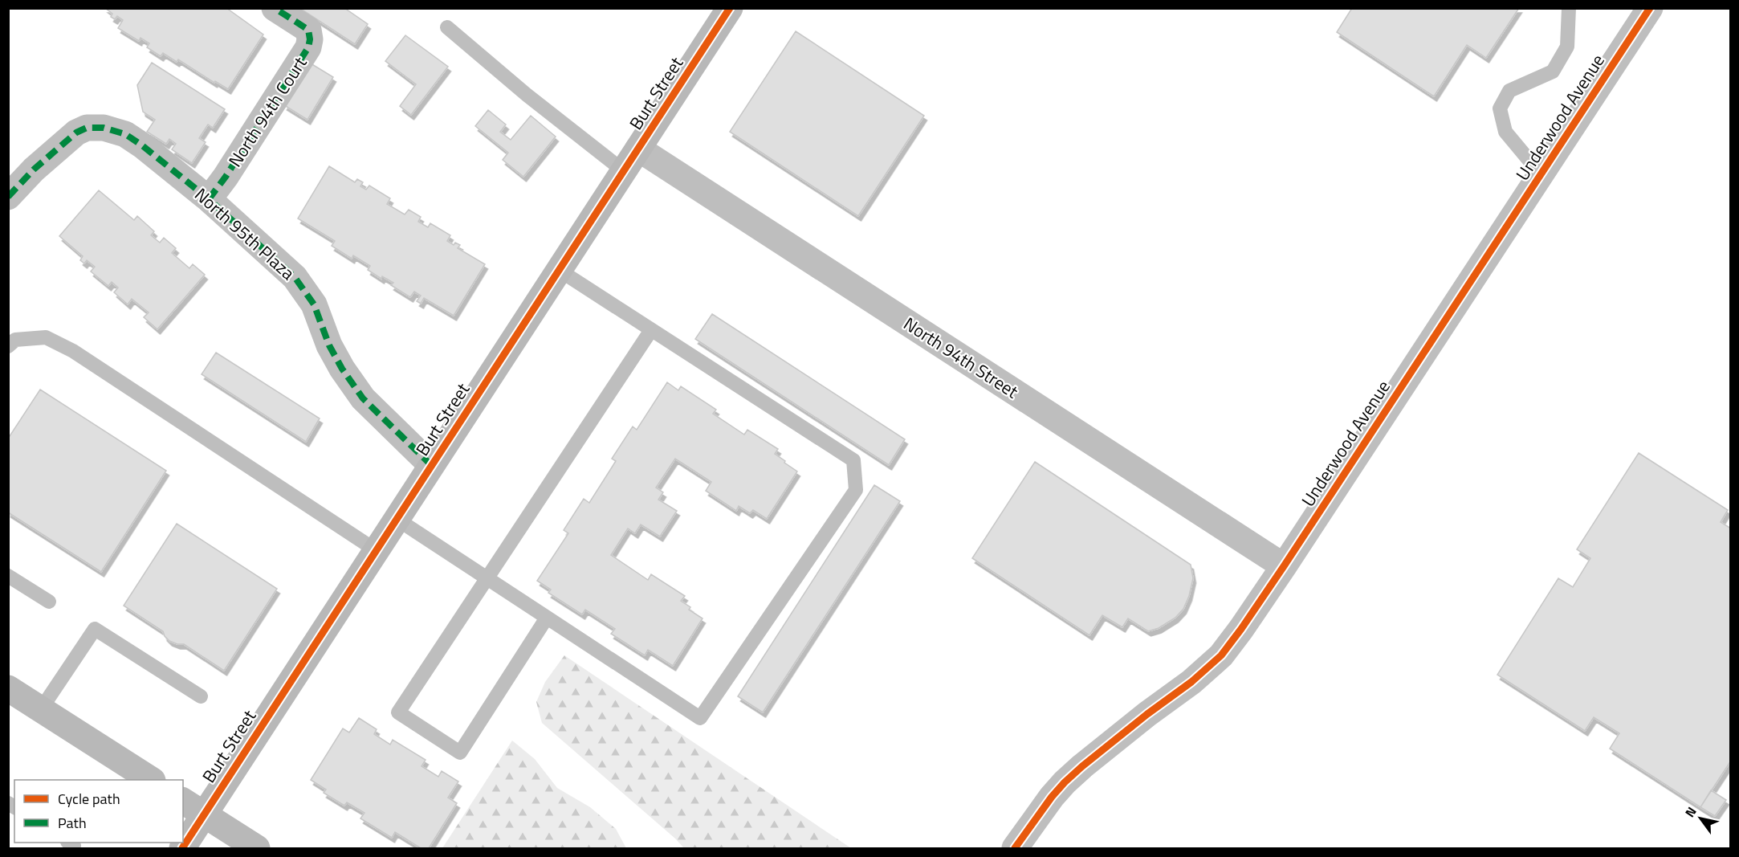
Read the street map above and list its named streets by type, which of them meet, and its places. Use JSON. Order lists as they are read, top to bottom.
{
  "streets": {
    "street": [
      "Burt Street",
      "North 94th Court",
      "Underwood Avenue",
      "North 95th Plaza",
      "North 94th Street"
    ]
  },
  "crossings": [
    ["Burt Street", "North 95th Plaza"],
    ["Burt Street", "North 94th Street"],
    ["North 94th Court", "North 95th Plaza"],
    ["Underwood Avenue", "North 94th Street"]
  ],
  "legend": ["Cycle path", "Path"],
  "north": "top left"
}
